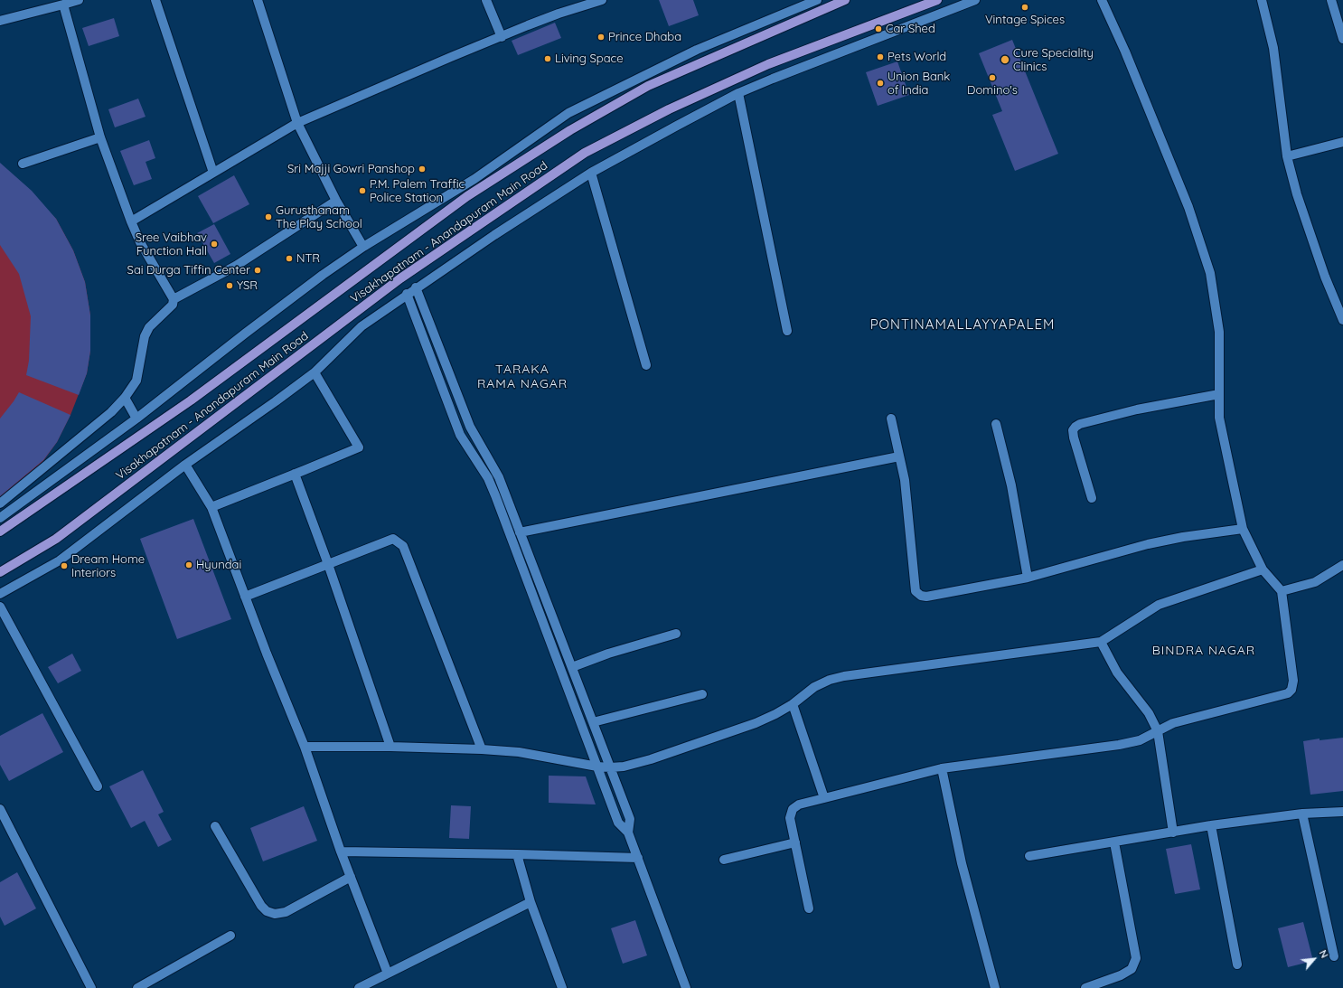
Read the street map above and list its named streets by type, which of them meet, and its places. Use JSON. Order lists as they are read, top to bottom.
{
  "streets": {
    "main road": ["Visakhapatnam - Anandapuram Main Road"]
  },
  "districts": ["PONTINAMALLAYYAPALEM", "TARAKA RAMA NAGAR", "BINDRA NAGAR"],
  "places": [
    "Vintage Spices",
    "Car Shed",
    "Prince Dhaba",
    "Pets World",
    "Living Space",
    "Cure Speciality Clinics",
    "Domino's",
    "Union Bank of India",
    "Sri Majji Gowri Panshop",
    "P.M. Palem Traffic Police Station",
    "Gurusthanam The Play School",
    "Sree Vaibhav Function Hall",
    "NTR",
    "Sai Durga Tiffin Center",
    "YSR",
    "Hyundai",
    "Dream Home Interiors"
  ],
  "north": "top right"
}
